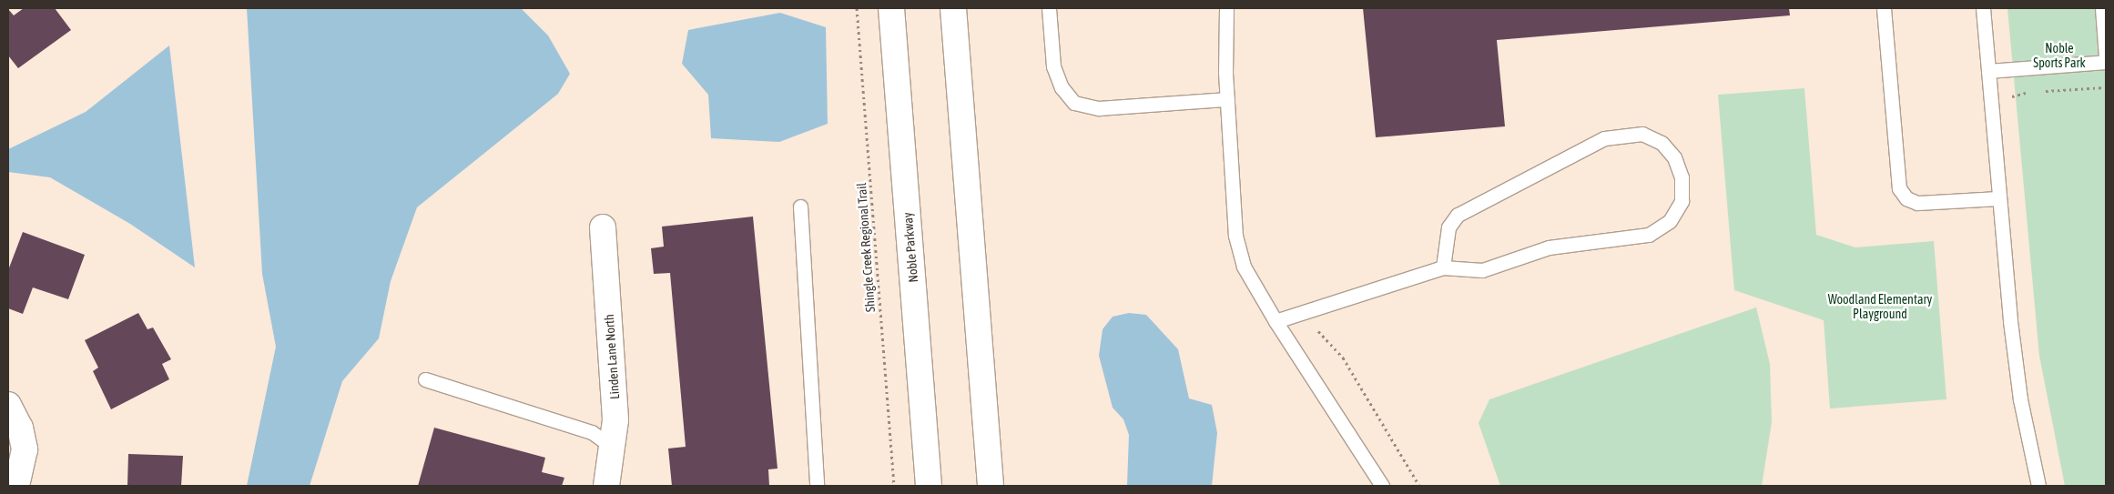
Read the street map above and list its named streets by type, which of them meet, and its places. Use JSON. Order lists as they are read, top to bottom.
{
  "streets": {
    "main road": ["Noble Parkway", "Linden Lane North"],
    "path": ["Shingle Creek Regional Trail"]
  },
  "parks": ["Noble Sports Park", "Woodland Elementary Playground"]
}
